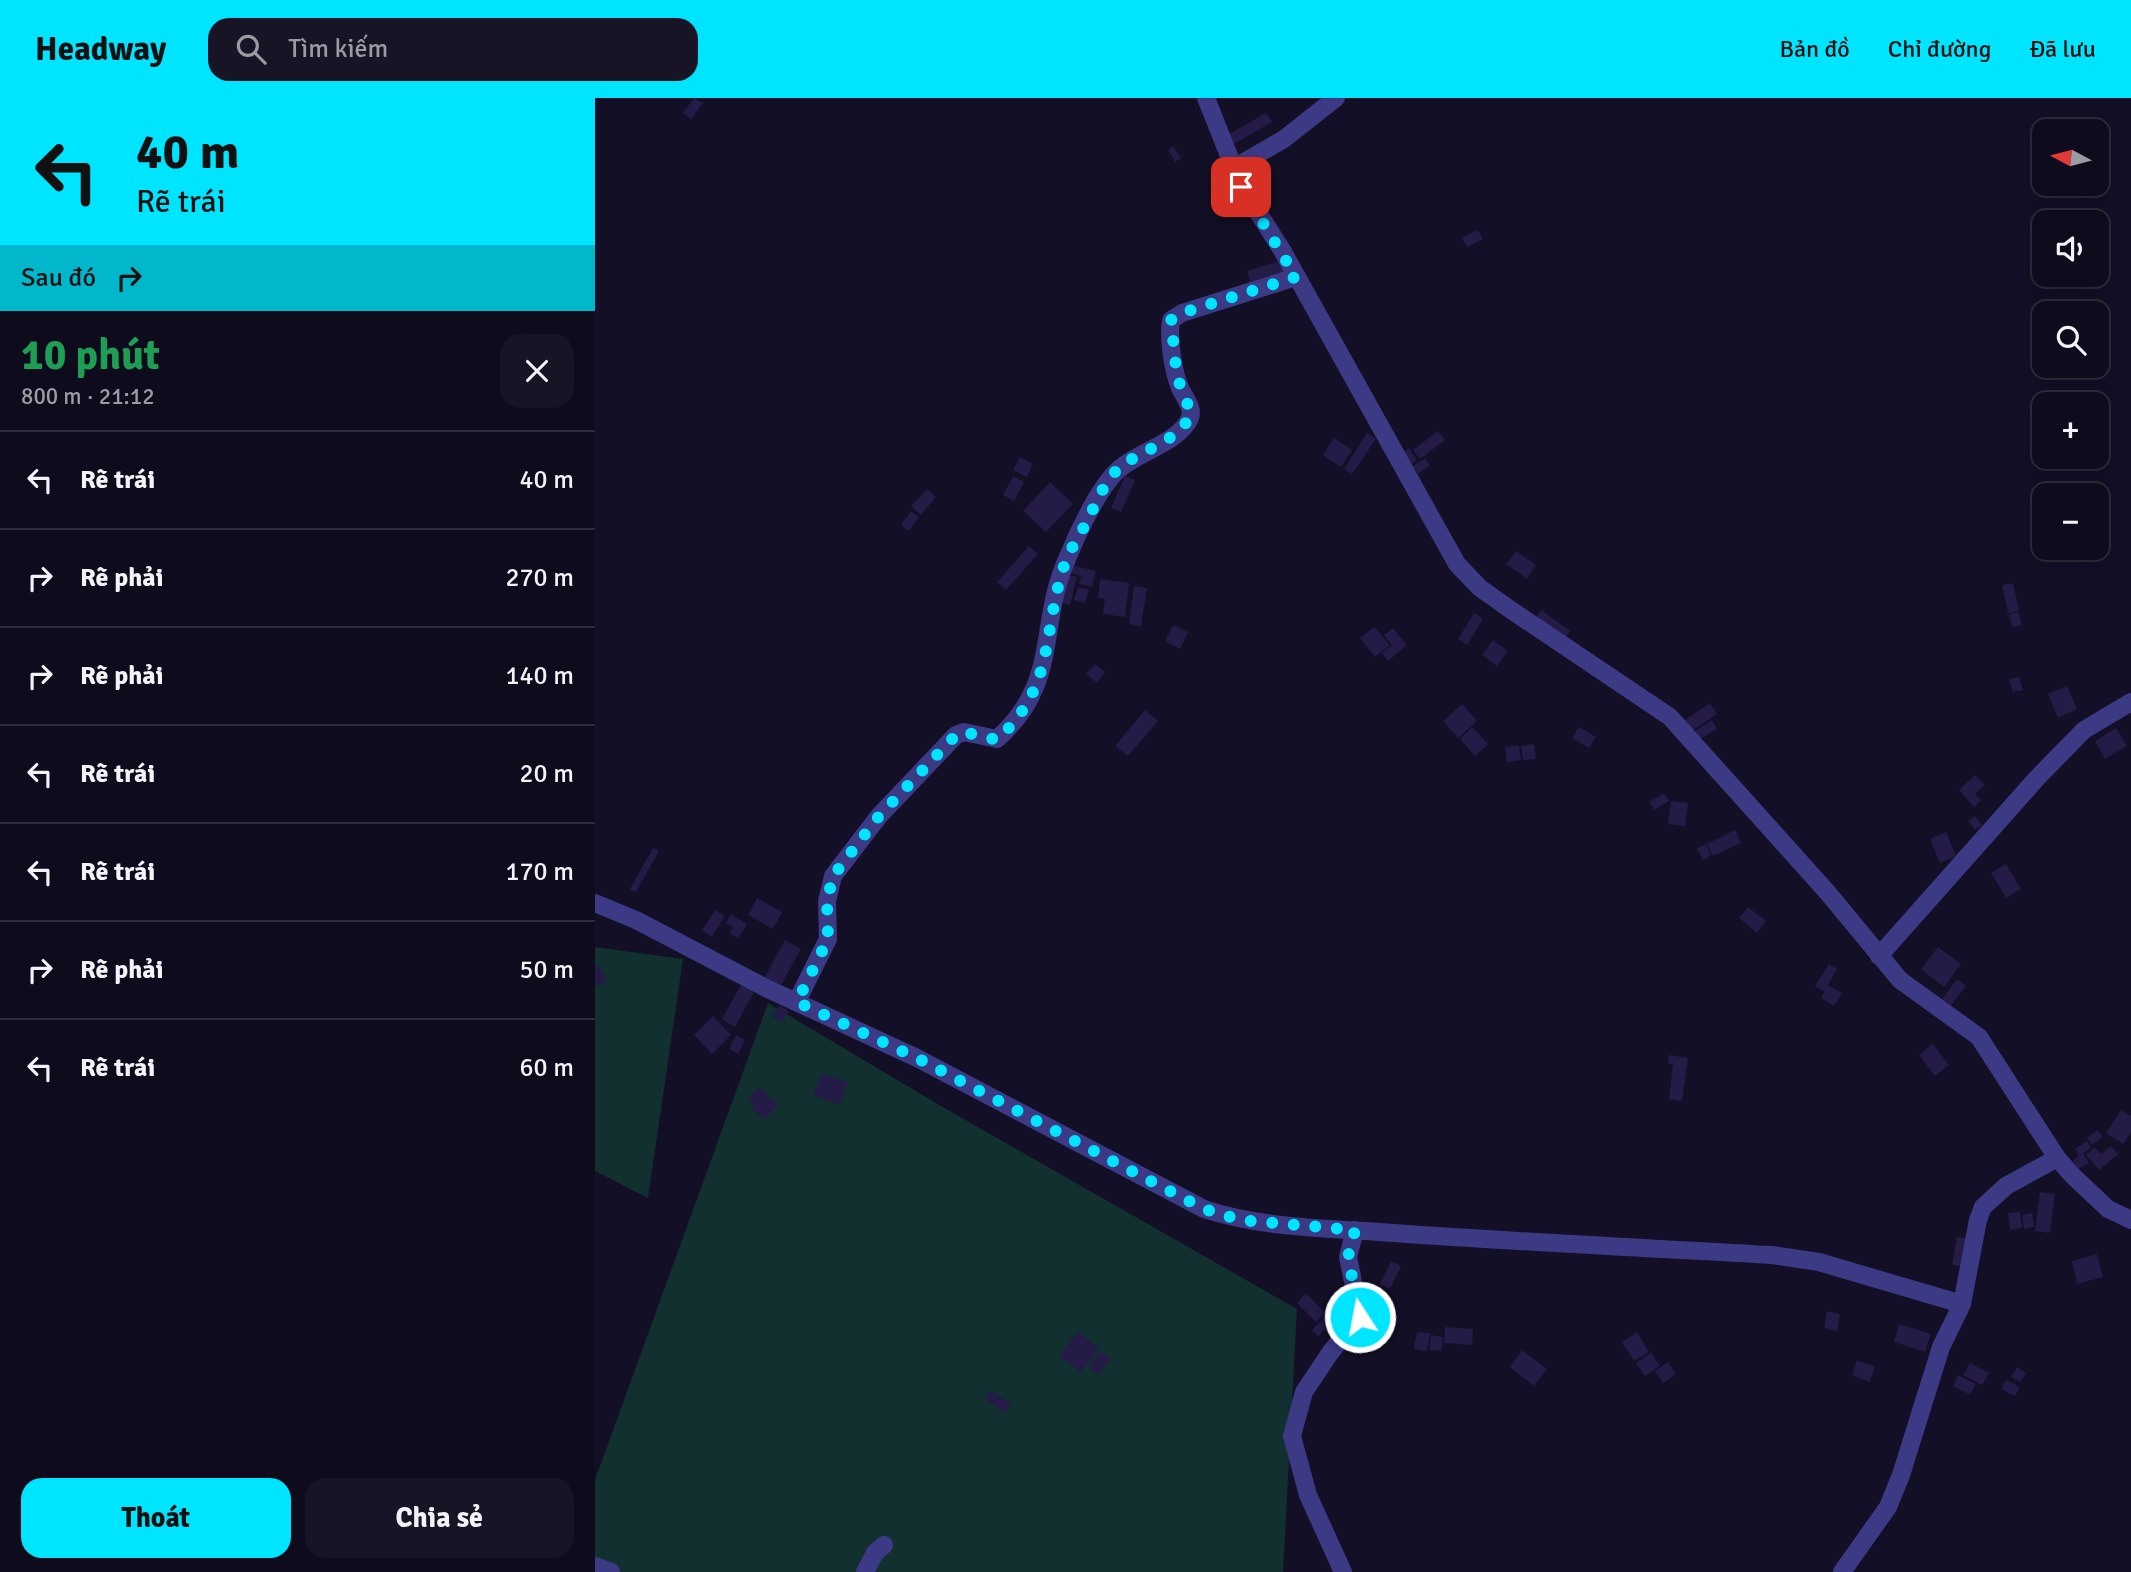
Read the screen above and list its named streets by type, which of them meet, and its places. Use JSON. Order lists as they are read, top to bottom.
{
  "north": "left",
  "page": {
    "header": "Headway",
    "search": "Tìm kiếm",
    "nav": ["Bản đồ", "Chỉ đường", "Đã lưu"],
    "turn": ["40 m", "Rẽ trái"],
    "map_buttons": ["+", "−"],
    "then": "Sau đó",
    "heading": ["10 phút", "800 m · 21:12"],
    "list": [
      {
        "name": "Rẽ trái",
        "value": "40 m"
      },
      {
        "name": "Rẽ phải",
        "value": "270 m"
      },
      {
        "name": "Rẽ phải",
        "value": "140 m"
      },
      {
        "name": "Rẽ trái",
        "value": "20 m"
      },
      {
        "name": "Rẽ trái",
        "value": "170 m"
      },
      {
        "name": "Rẽ phải",
        "value": "50 m"
      },
      {
        "name": "Rẽ trái",
        "value": "60 m"
      }
    ],
    "buttons": ["Thoát", "Chia sẻ"]
  }
}
